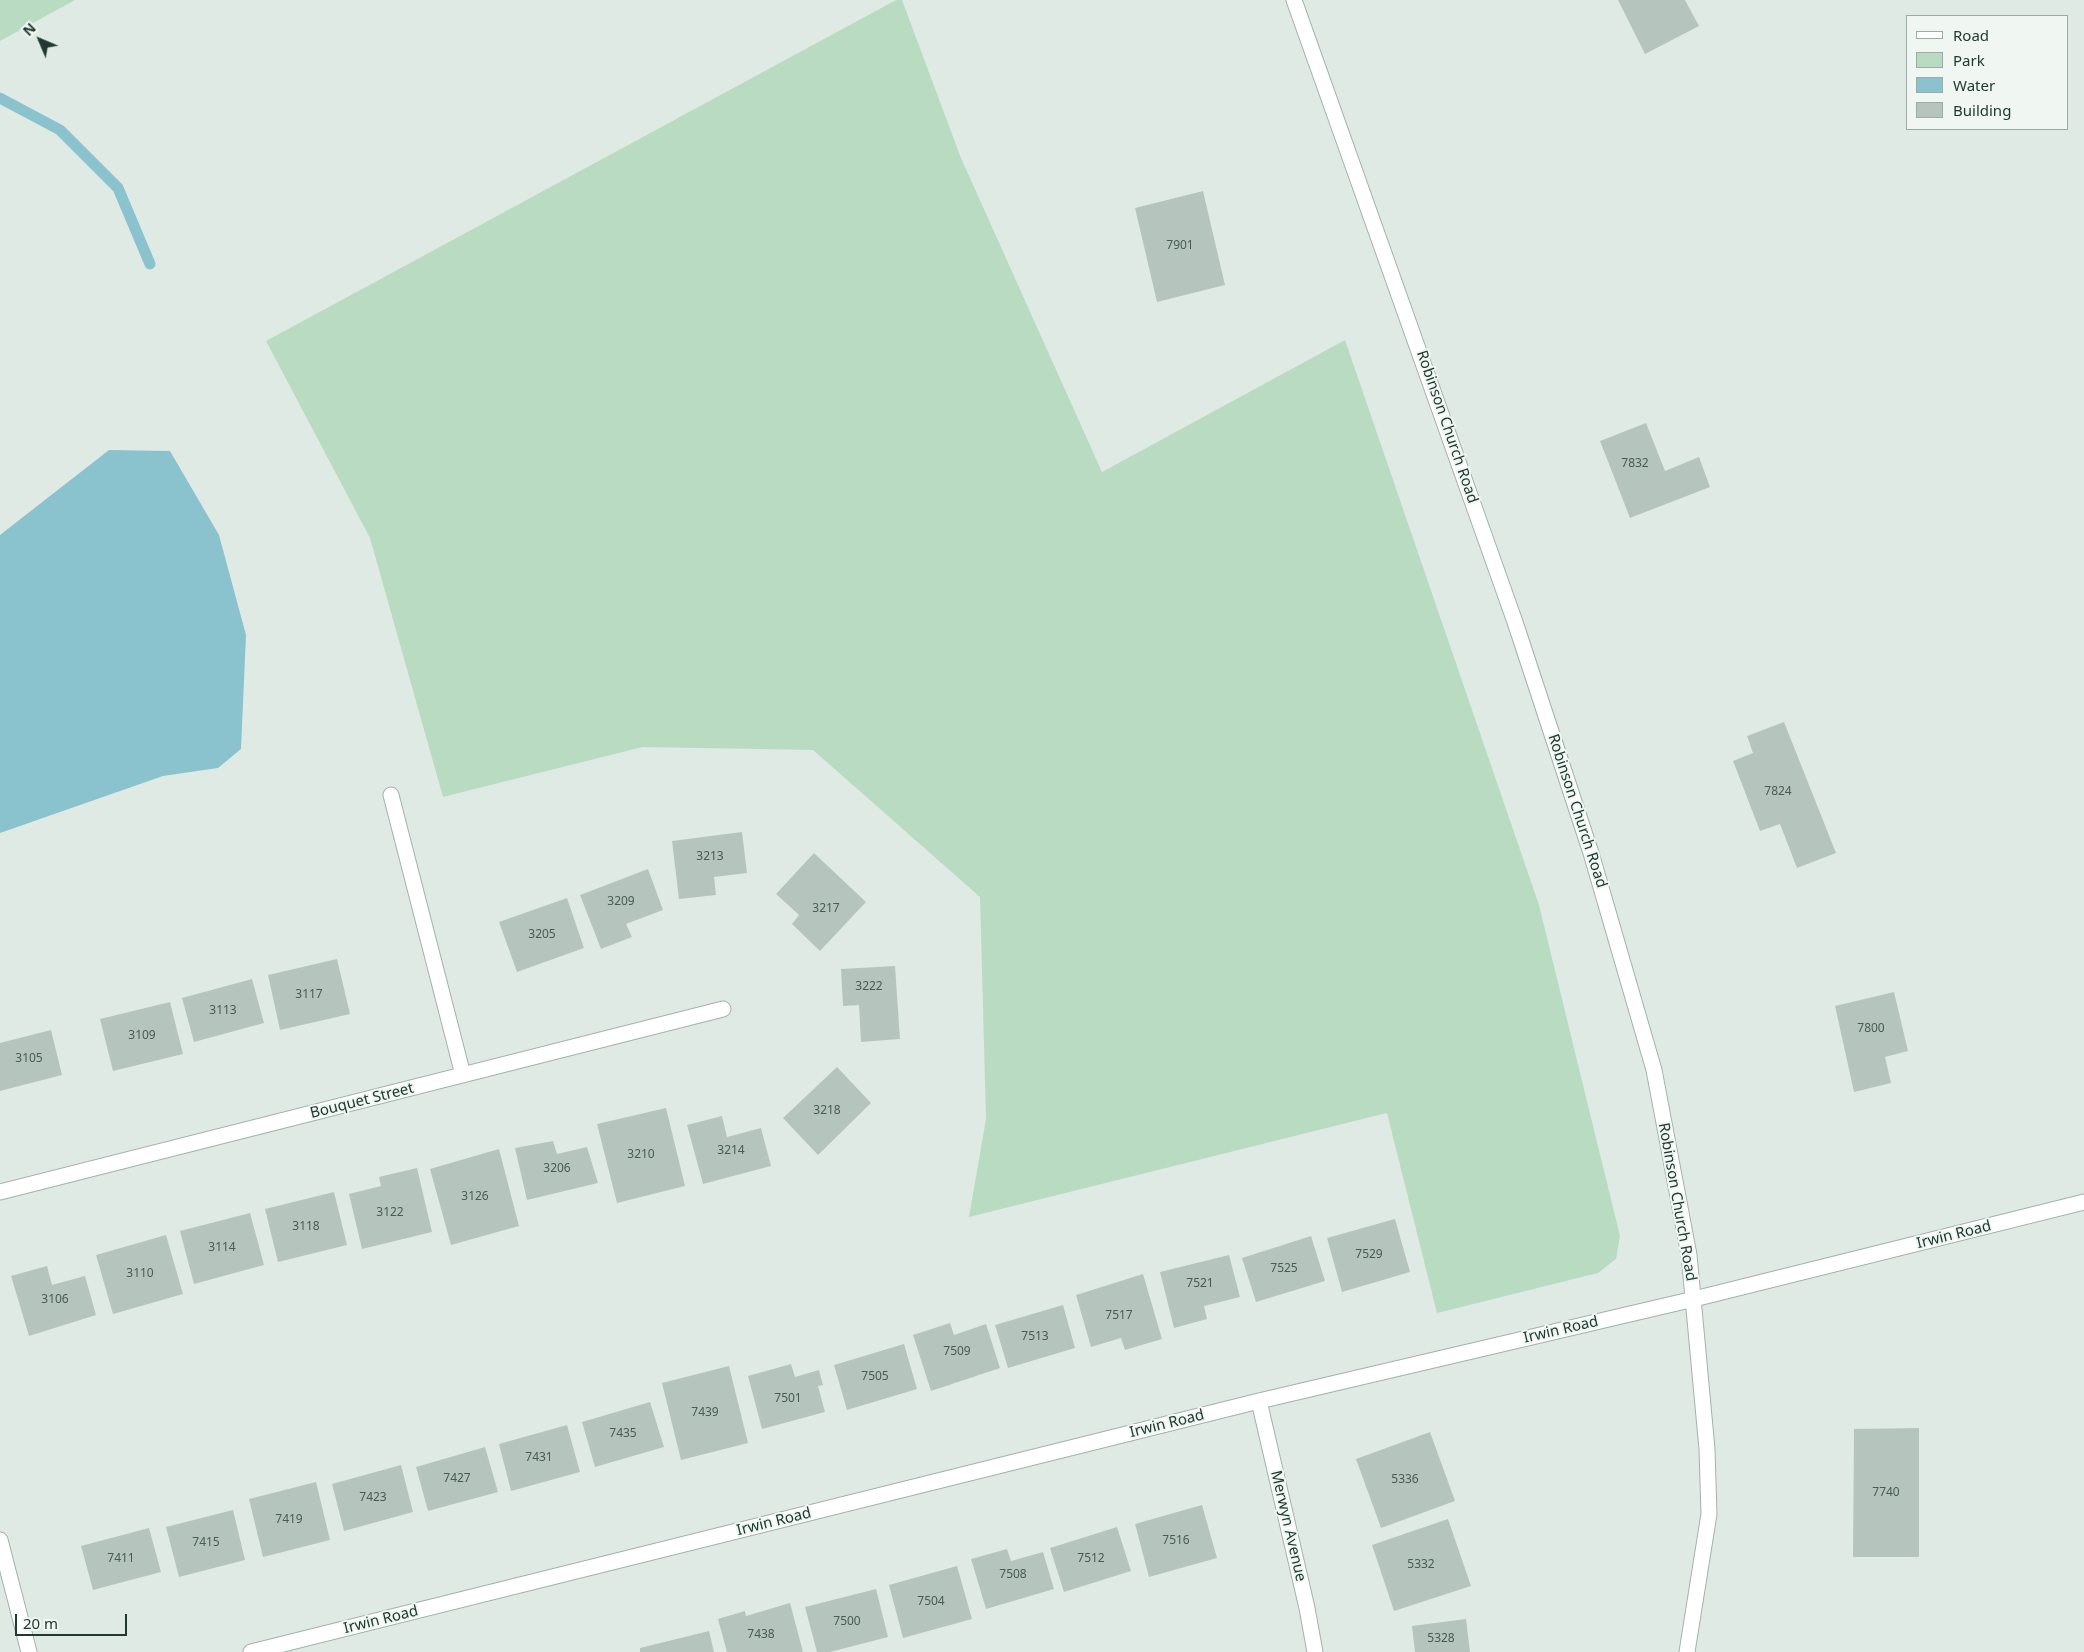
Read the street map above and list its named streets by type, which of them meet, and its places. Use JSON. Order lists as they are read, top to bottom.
{
  "streets": {
    "street": [
      "Robinson Church Road",
      "Bouquet Street",
      "Irwin Road",
      "Merwyn Avenue"
    ]
  },
  "crossings": [
    ["Robinson Church Road", "Irwin Road"],
    ["Irwin Road", "Merwyn Avenue"]
  ],
  "house_numbers": [
    "7901",
    "7832",
    "7824",
    "3213",
    "3209",
    "3217",
    "3205",
    "3222",
    "3117",
    "3113",
    "7800",
    "3109",
    "3105",
    "3218",
    "3214",
    "3210",
    "3206",
    "3126",
    "3122",
    "3118",
    "3114",
    "7529",
    "7525",
    "3110",
    "7521",
    "3106",
    "7517",
    "7513",
    "7509",
    "7505",
    "7501",
    "7439",
    "7435",
    "7431",
    "7427",
    "5336",
    "7740",
    "7423",
    "7419",
    "7516",
    "7415",
    "7411",
    "7512",
    "5332",
    "7508",
    "7504",
    "7500",
    "7438",
    "5328"
  ],
  "legend": [
    "Road",
    "Park",
    "Water",
    "Building"
  ],
  "scale_bar": "20 m",
  "north": "top left"
}
